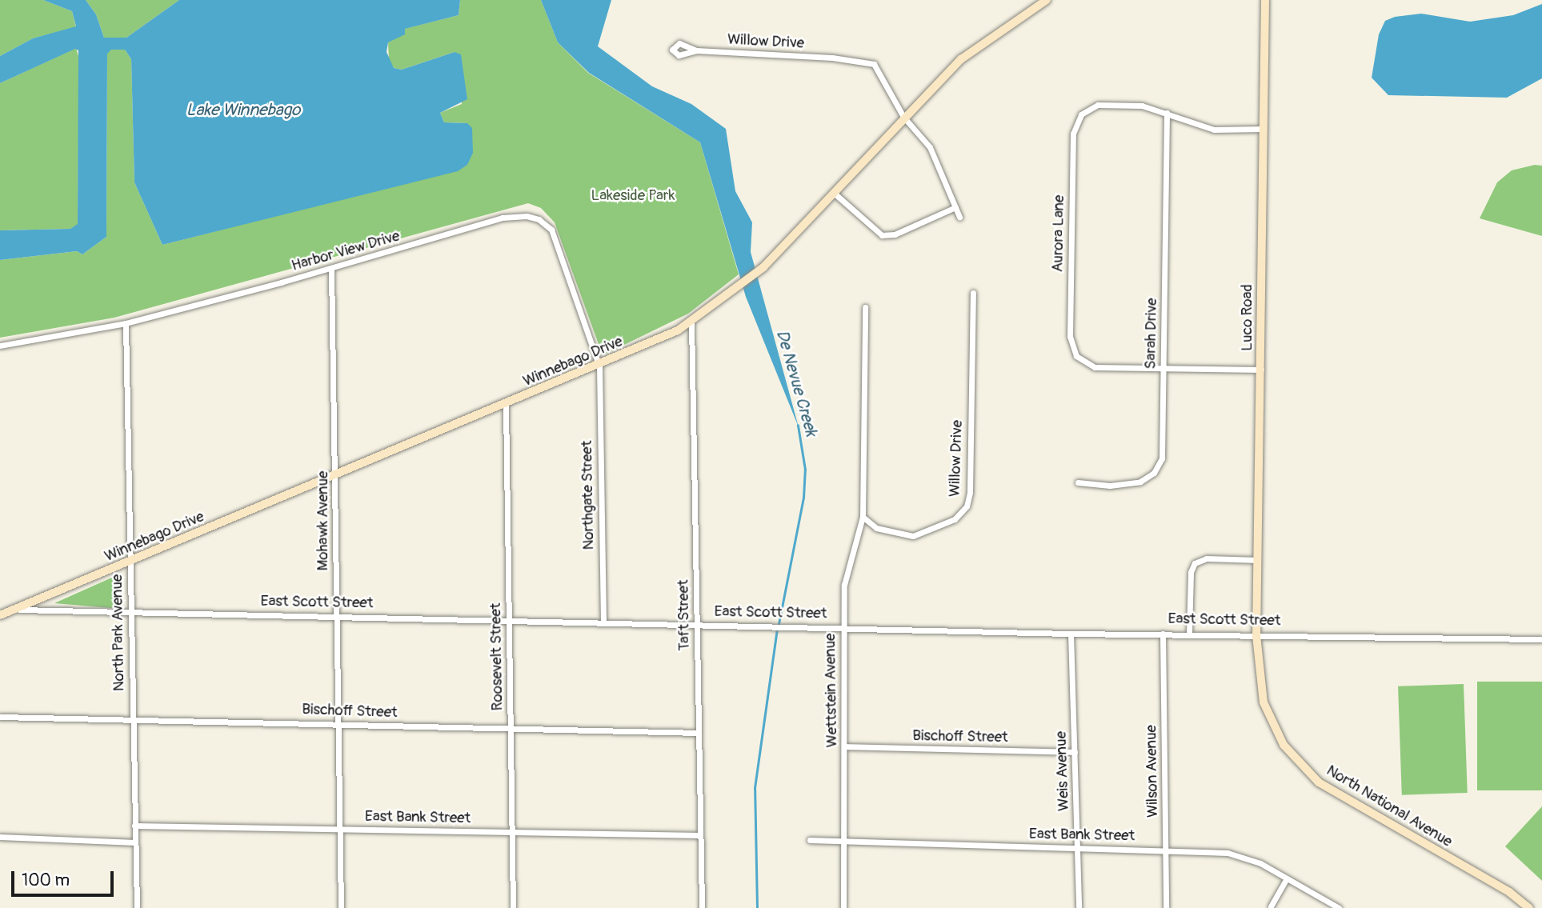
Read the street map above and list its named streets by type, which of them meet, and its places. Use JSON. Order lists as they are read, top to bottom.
{
  "streets": {
    "main road": [
      "Luco Road",
      "Winnebago Drive",
      "East Scott Street",
      "North National Avenue"
    ],
    "street": [
      "Willow Drive",
      "Aurora Lane",
      "Harbor View Drive",
      "Sarah Drive",
      "Northgate Street",
      "Mohawk Avenue",
      "Taft Street",
      "North Park Avenue",
      "Roosevelt Street",
      "Wettstein Avenue",
      "Bischoff Street",
      "Weis Avenue",
      "Wilson Avenue",
      "East Bank Street"
    ]
  },
  "crossings": [
    ["Willow Drive", "Winnebago Drive"],
    ["Willow Drive", "Wettstein Avenue"],
    ["Aurora Lane", "Luco Road"],
    ["Aurora Lane", "Sarah Drive"],
    ["Harbor View Drive", "Winnebago Drive"],
    ["Harbor View Drive", "Northgate Street"],
    ["Harbor View Drive", "Mohawk Avenue"],
    ["Harbor View Drive", "North Park Avenue"],
    ["Luco Road", "East Scott Street"],
    ["Luco Road", "North National Avenue"],
    ["Winnebago Drive", "Northgate Street"],
    ["Winnebago Drive", "Mohawk Avenue"],
    ["Winnebago Drive", "East Scott Street"],
    ["Winnebago Drive", "Taft Street"],
    ["Winnebago Drive", "North Park Avenue"],
    ["Winnebago Drive", "Roosevelt Street"],
    ["Northgate Street", "East Scott Street"],
    ["Mohawk Avenue", "East Scott Street"],
    ["Mohawk Avenue", "Bischoff Street"],
    ["Mohawk Avenue", "East Bank Street"],
    ["East Scott Street", "Taft Street"],
    ["East Scott Street", "North Park Avenue"],
    ["East Scott Street", "Roosevelt Street"],
    ["East Scott Street", "Wettstein Avenue"],
    ["East Scott Street", "Weis Avenue"],
    ["East Scott Street", "Wilson Avenue"],
    ["East Scott Street", "North National Avenue"],
    ["Taft Street", "Bischoff Street"],
    ["Taft Street", "East Bank Street"],
    ["North Park Avenue", "Bischoff Street"],
    ["North Park Avenue", "East Bank Street"],
    ["Roosevelt Street", "Bischoff Street"],
    ["Roosevelt Street", "East Bank Street"],
    ["Wettstein Avenue", "Bischoff Street"],
    ["Wettstein Avenue", "East Bank Street"],
    ["Bischoff Street", "Weis Avenue"],
    ["Weis Avenue", "East Bank Street"],
    ["Wilson Avenue", "East Bank Street"]
  ],
  "water": ["Lake Winnebago", "De Nevue Creek"],
  "parks": ["Lakeside Park"],
  "scale_bar": "100 m"
}
